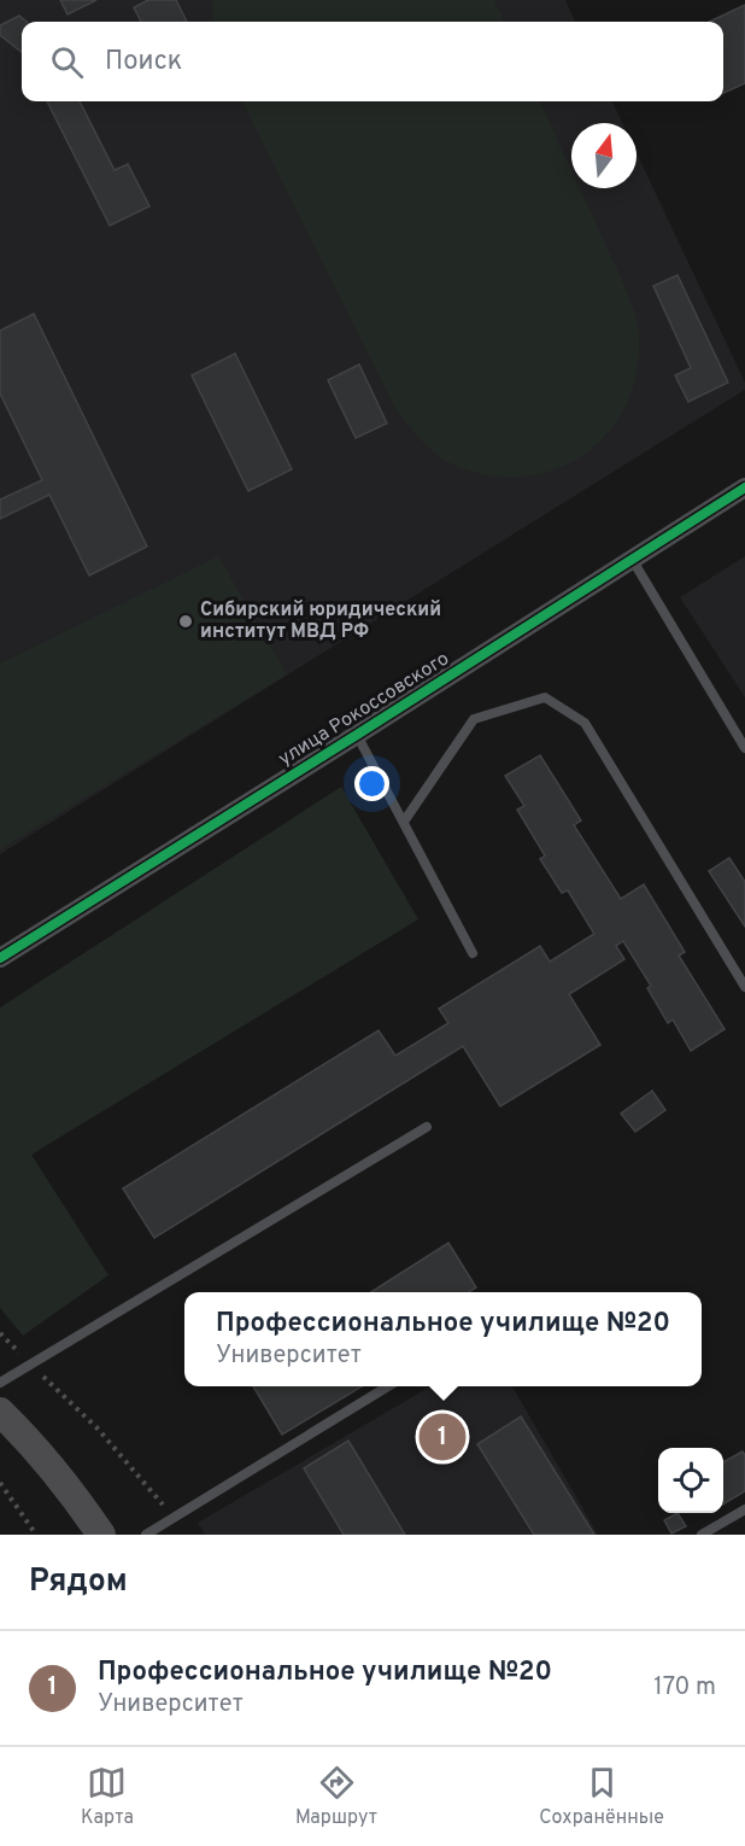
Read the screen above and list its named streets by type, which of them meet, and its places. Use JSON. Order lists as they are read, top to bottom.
{
  "streets": {
    "street": ["улица Рокоссовского"]
  },
  "places": ["Сибирский юридический институт МВД РФ"],
  "north": "top",
  "page": {
    "search": "Поиск",
    "popup": ["Профессиональное училище №20", "Университет"],
    "pins": "1",
    "heading": "Рядом",
    "list": [
      {
        "mark": "1",
        "name": "Профессиональное училище №20",
        "note": "Университет",
        "value": "170 m"
      }
    ],
    "nav": ["Карта", "Маршрут", "Сохранённые"]
  }
}
